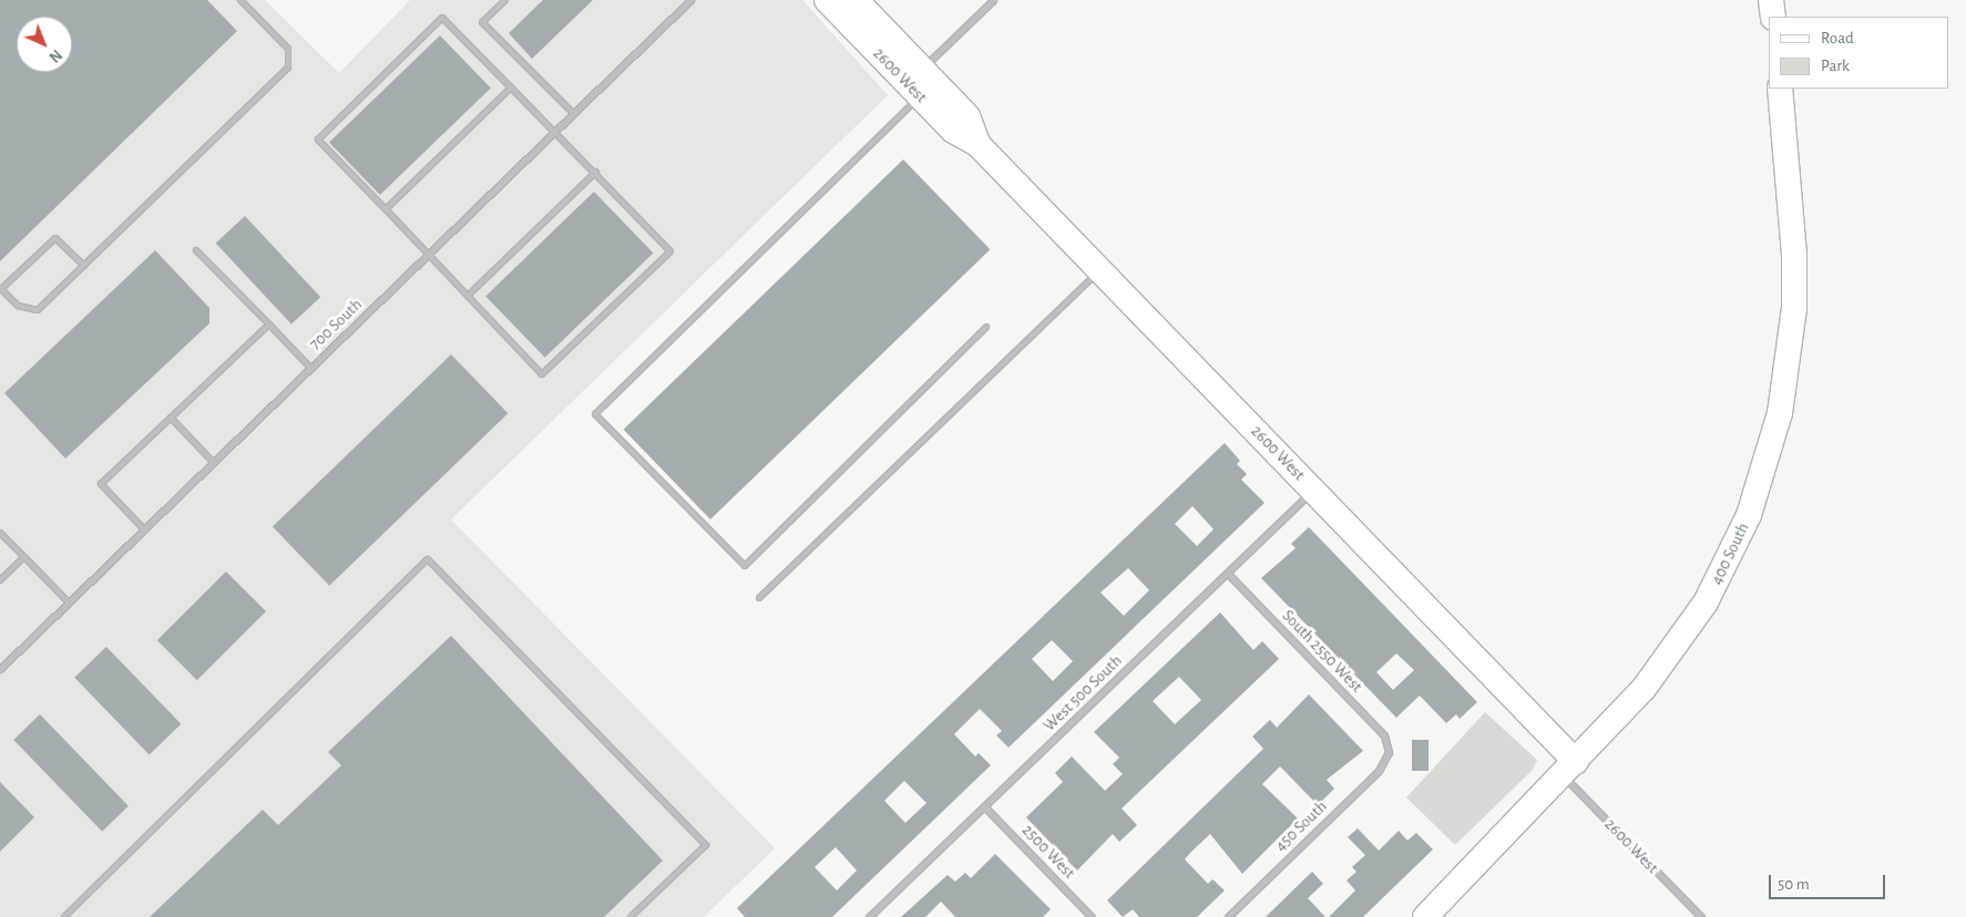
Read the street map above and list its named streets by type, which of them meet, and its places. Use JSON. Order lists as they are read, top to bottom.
{
  "streets": {
    "street": [
      "2600 West",
      "700 South",
      "400 South",
      "South 2550 West",
      "West 500 South",
      "450 South",
      "2500 West"
    ]
  },
  "crossings": [
    ["2600 West", "400 South"],
    ["2600 West", "West 500 South"],
    ["South 2550 West", "West 500 South"],
    ["South 2550 West", "450 South"],
    ["West 500 South", "2500 West"]
  ],
  "legend": ["Road", "Park"],
  "scale_bar": "50 m",
  "north": "bottom right"
}
